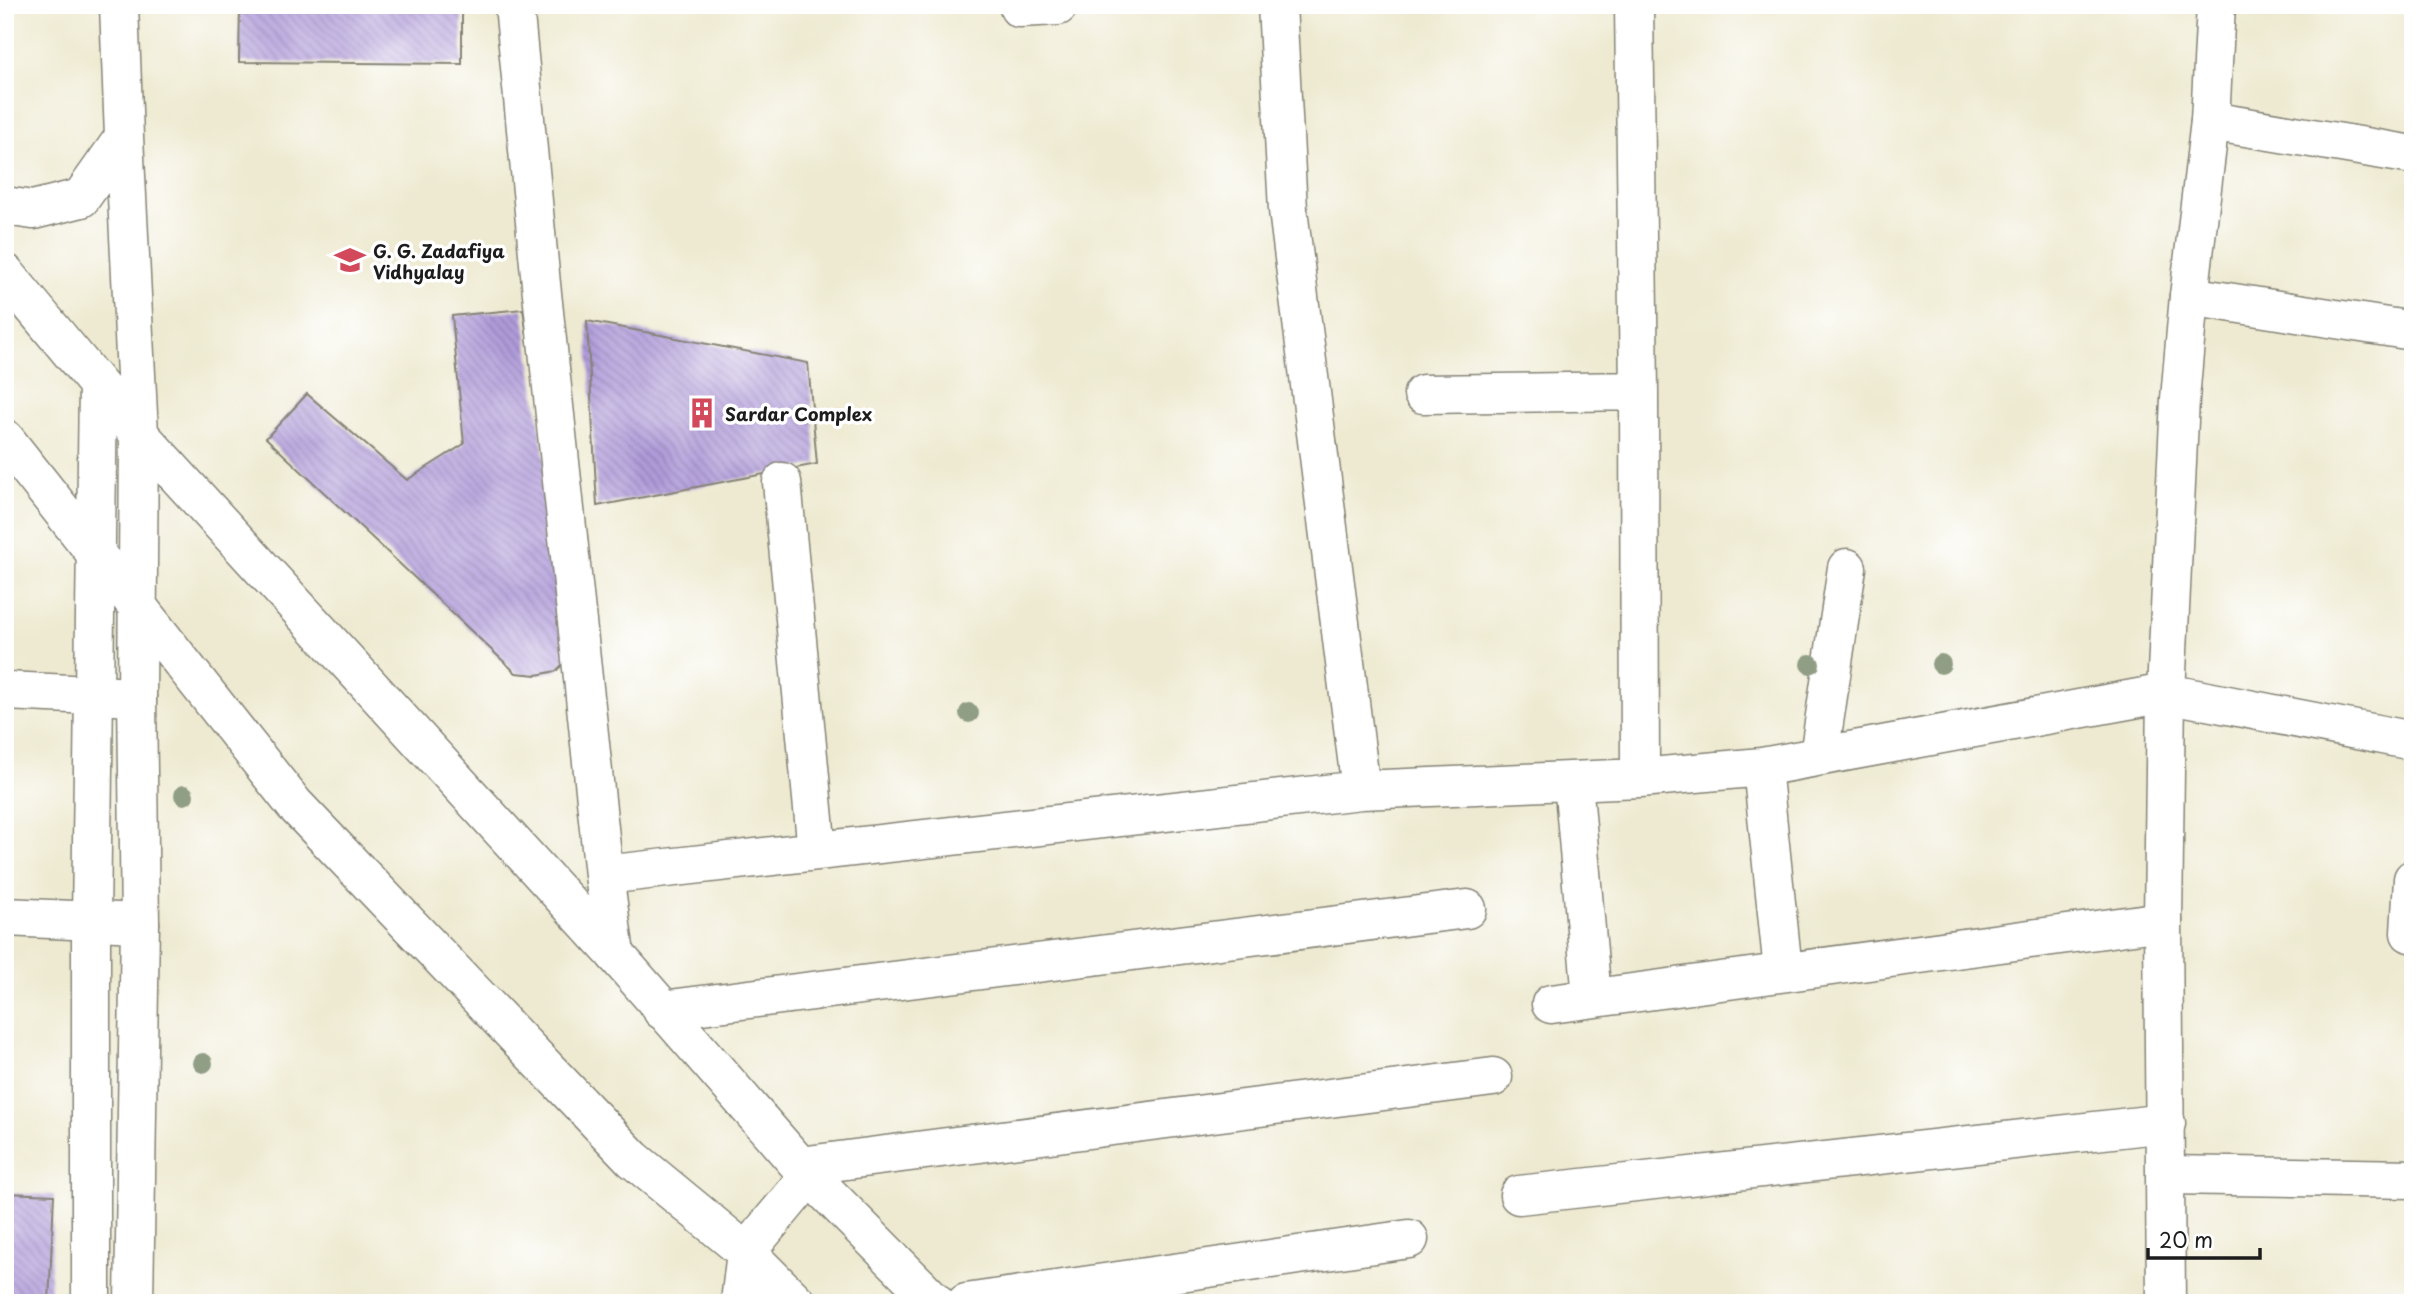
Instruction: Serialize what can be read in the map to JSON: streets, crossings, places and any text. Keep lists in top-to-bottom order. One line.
{"places":{"school or university":["G. G. Zadafiya Vidhyalay"],"building":["Sardar Complex"]},"scale_bar":"20 m"}
